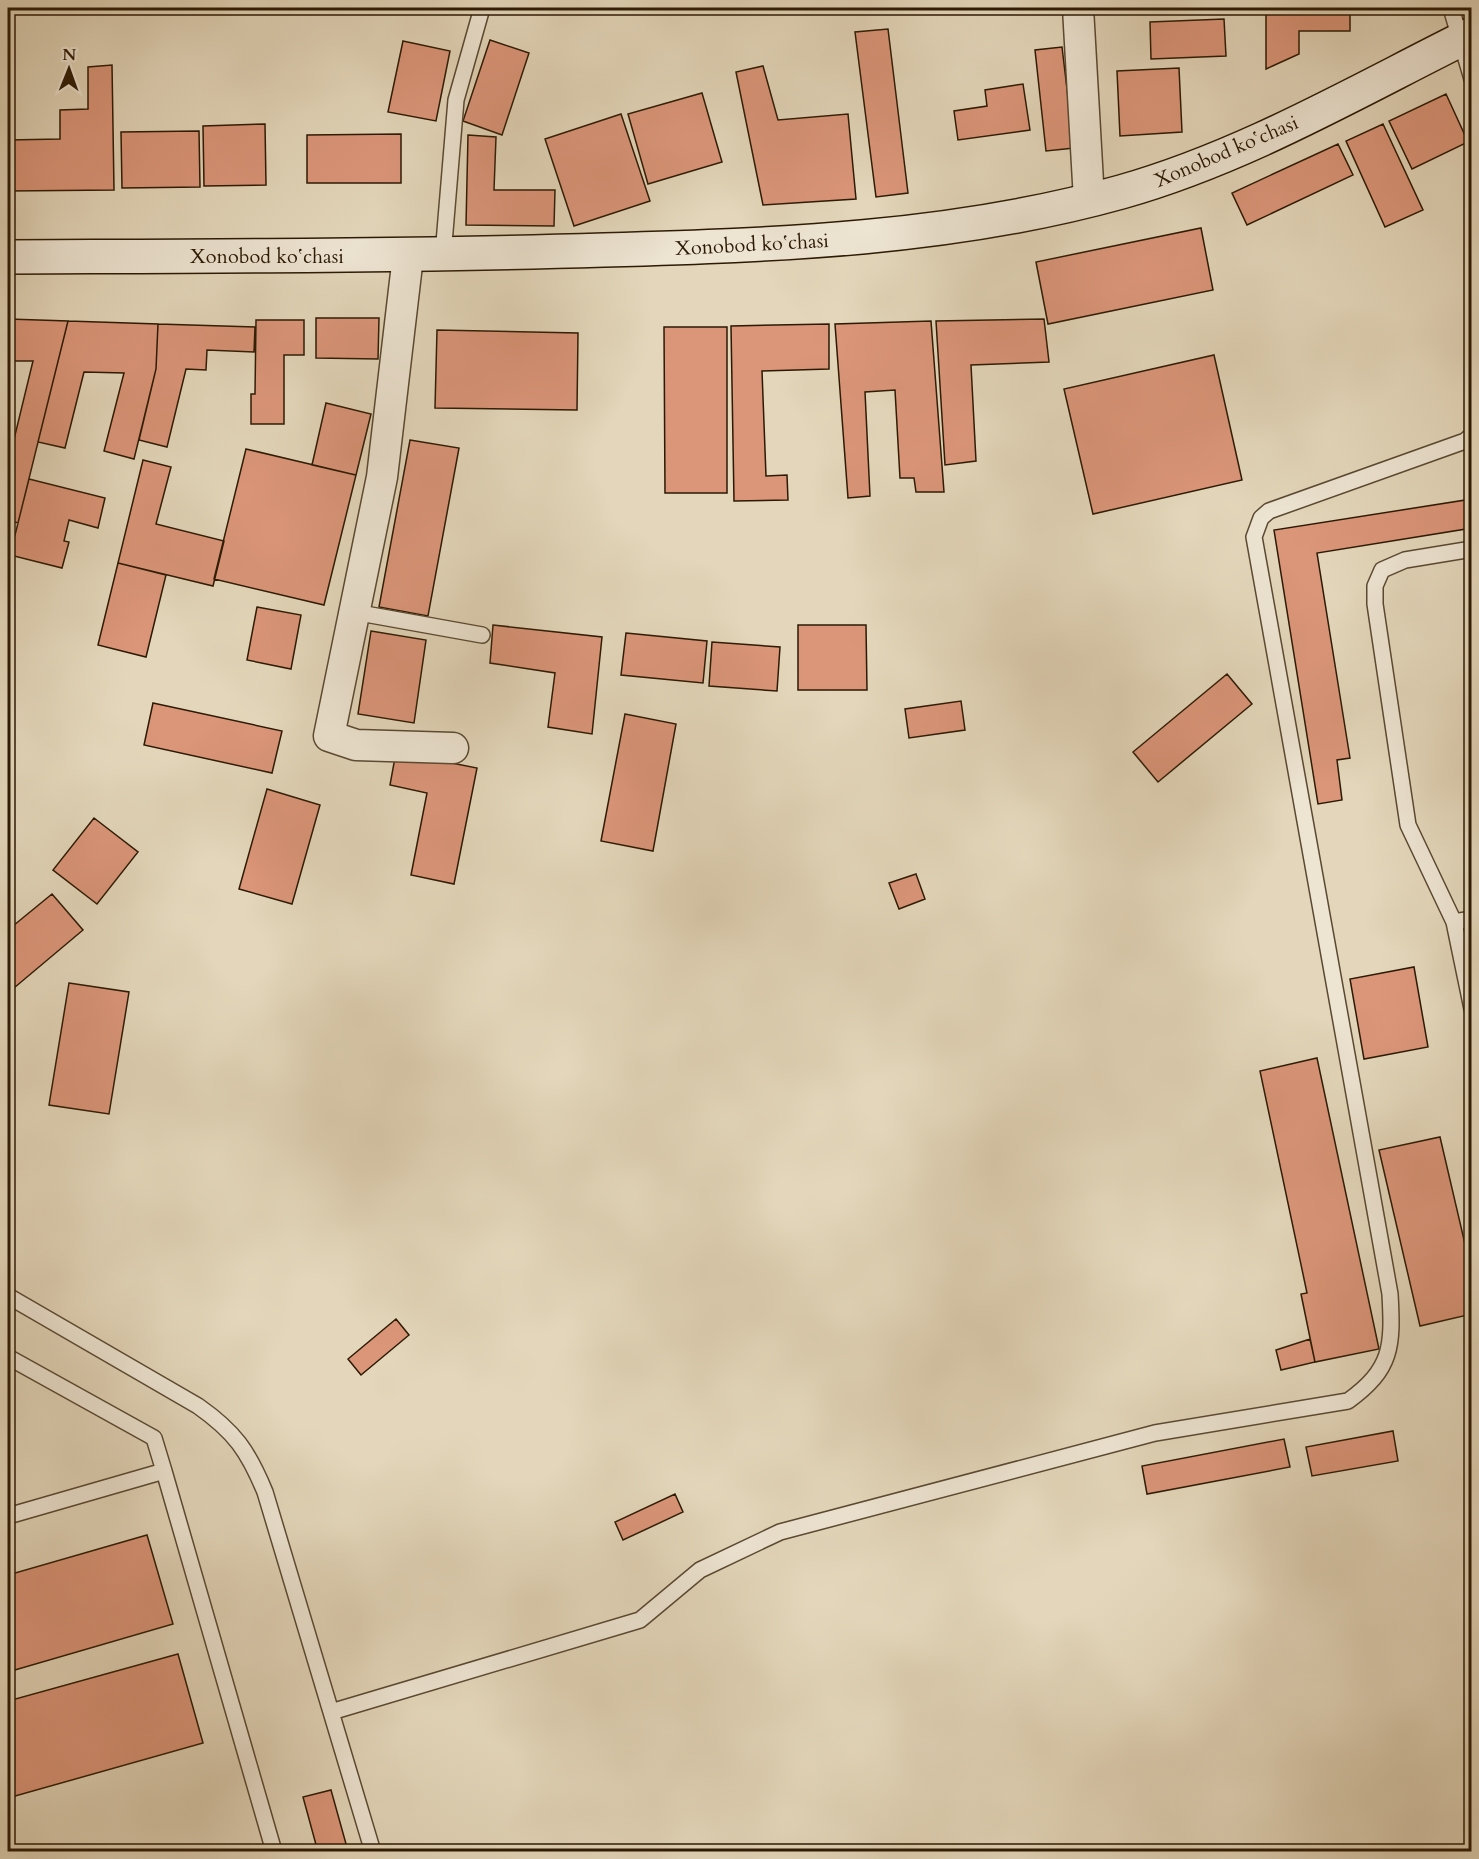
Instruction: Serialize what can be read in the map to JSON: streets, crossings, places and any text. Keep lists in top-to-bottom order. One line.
{"streets":{"main road":["Xonobod koʻchasi"]},"north":"top"}
